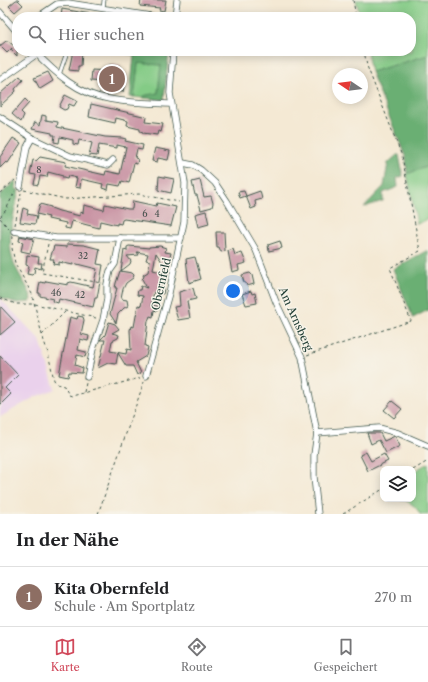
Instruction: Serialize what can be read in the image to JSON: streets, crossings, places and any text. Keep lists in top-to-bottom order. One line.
{"streets":{"street":["Obernfeld","Am Arnsberg"]},"crossings":[["Obernfeld","Am Arnsberg"]],"house_numbers":["8","6","4","32","46","42"],"north":"left","page":{"search":"Hier suchen","pins":"1","heading":"In der Nähe","list":[{"mark":"1","name":"Kita Obernfeld","note":"Schule · Am Sportplatz","value":"270 m"}],"nav":["Karte","Route","Gespeichert"]}}
